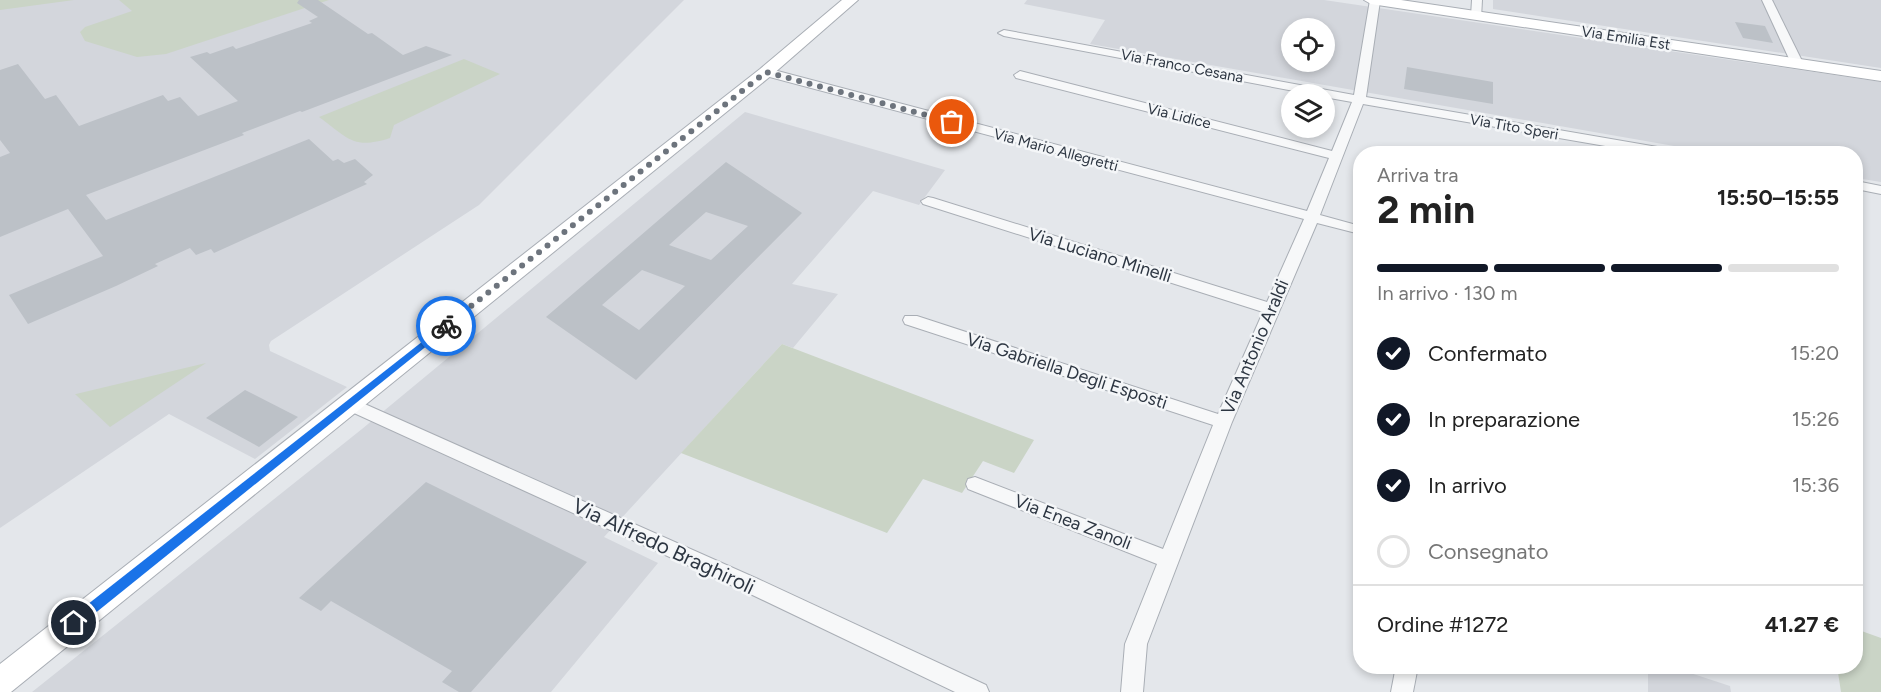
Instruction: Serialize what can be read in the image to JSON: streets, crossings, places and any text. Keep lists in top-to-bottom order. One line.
{"streets":{"street":["Via Emilia Est","Via Franco Cesana","Via Lidice","Via Tito Speri","Via Mario Allegretti","Via Luciano Minelli","Via Antonio Araldi","Via Gabriella Degli Esposti","Via Enea Zanoli","Via Alfredo Braghiroli"]},"crossings":[["Via Emilia Est","Via Antonio Araldi"],["Via Franco Cesana","Via Tito Speri"],["Via Franco Cesana","Via Antonio Araldi"],["Via Lidice","Via Antonio Araldi"],["Via Tito Speri","Via Antonio Araldi"],["Via Mario Allegretti","Via Antonio Araldi"],["Via Luciano Minelli","Via Antonio Araldi"],["Via Antonio Araldi","Via Gabriella Degli Esposti"],["Via Antonio Araldi","Via Enea Zanoli"]],"page":{"heading":["2 min","Arriva tra","15:50–15:55"],"panel":["Ordine #1272","41.27 €"],"bar":"In arrivo · 130 m","list":[["Confermato","15:20"],["In preparazione","15:26"],["In arrivo","15:36"],"Consegnato"]}}
